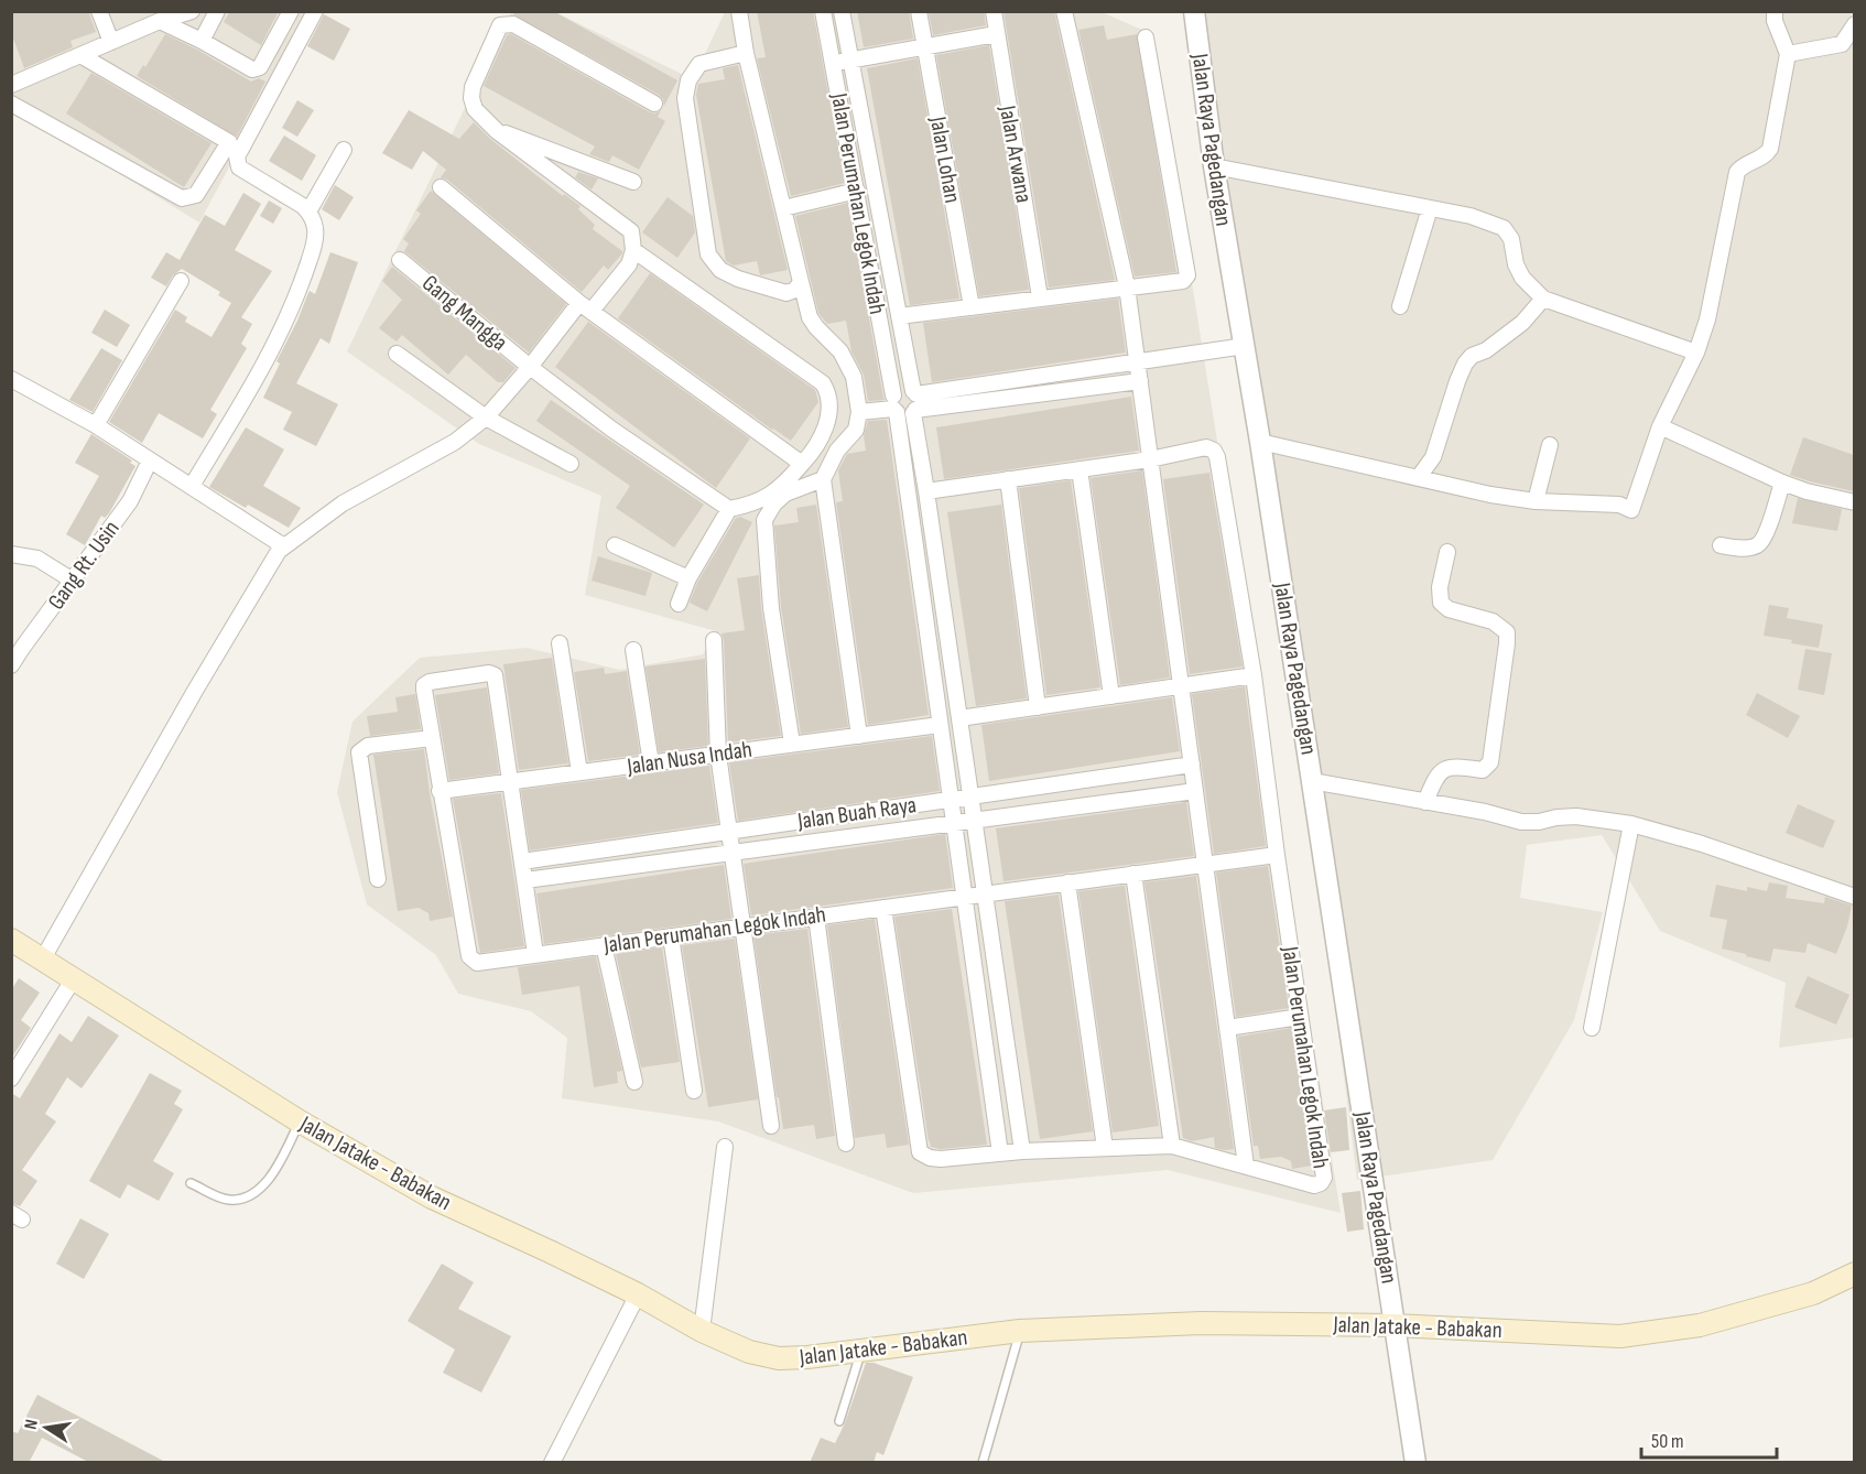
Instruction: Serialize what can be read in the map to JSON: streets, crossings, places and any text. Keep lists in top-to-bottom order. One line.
{"streets":{"main road":["Jalan Jatake - Babakan"],"street":["Jalan Raya Pagedangan","Jalan Arwana","Jalan Lohan","Jalan Perumahan Legok Indah","Gang Mangga","Gang Rt. Usin","Jalan Nusa Indah","Jalan Buah Raya"]},"crossings":[["Jalan Raya Pagedangan","Jalan Jatake - Babakan"],["Jalan Perumahan Legok Indah","Jalan Nusa Indah"],["Jalan Perumahan Legok Indah","Jalan Buah Raya"]],"scale_bar":"50 m","north":"left"}
